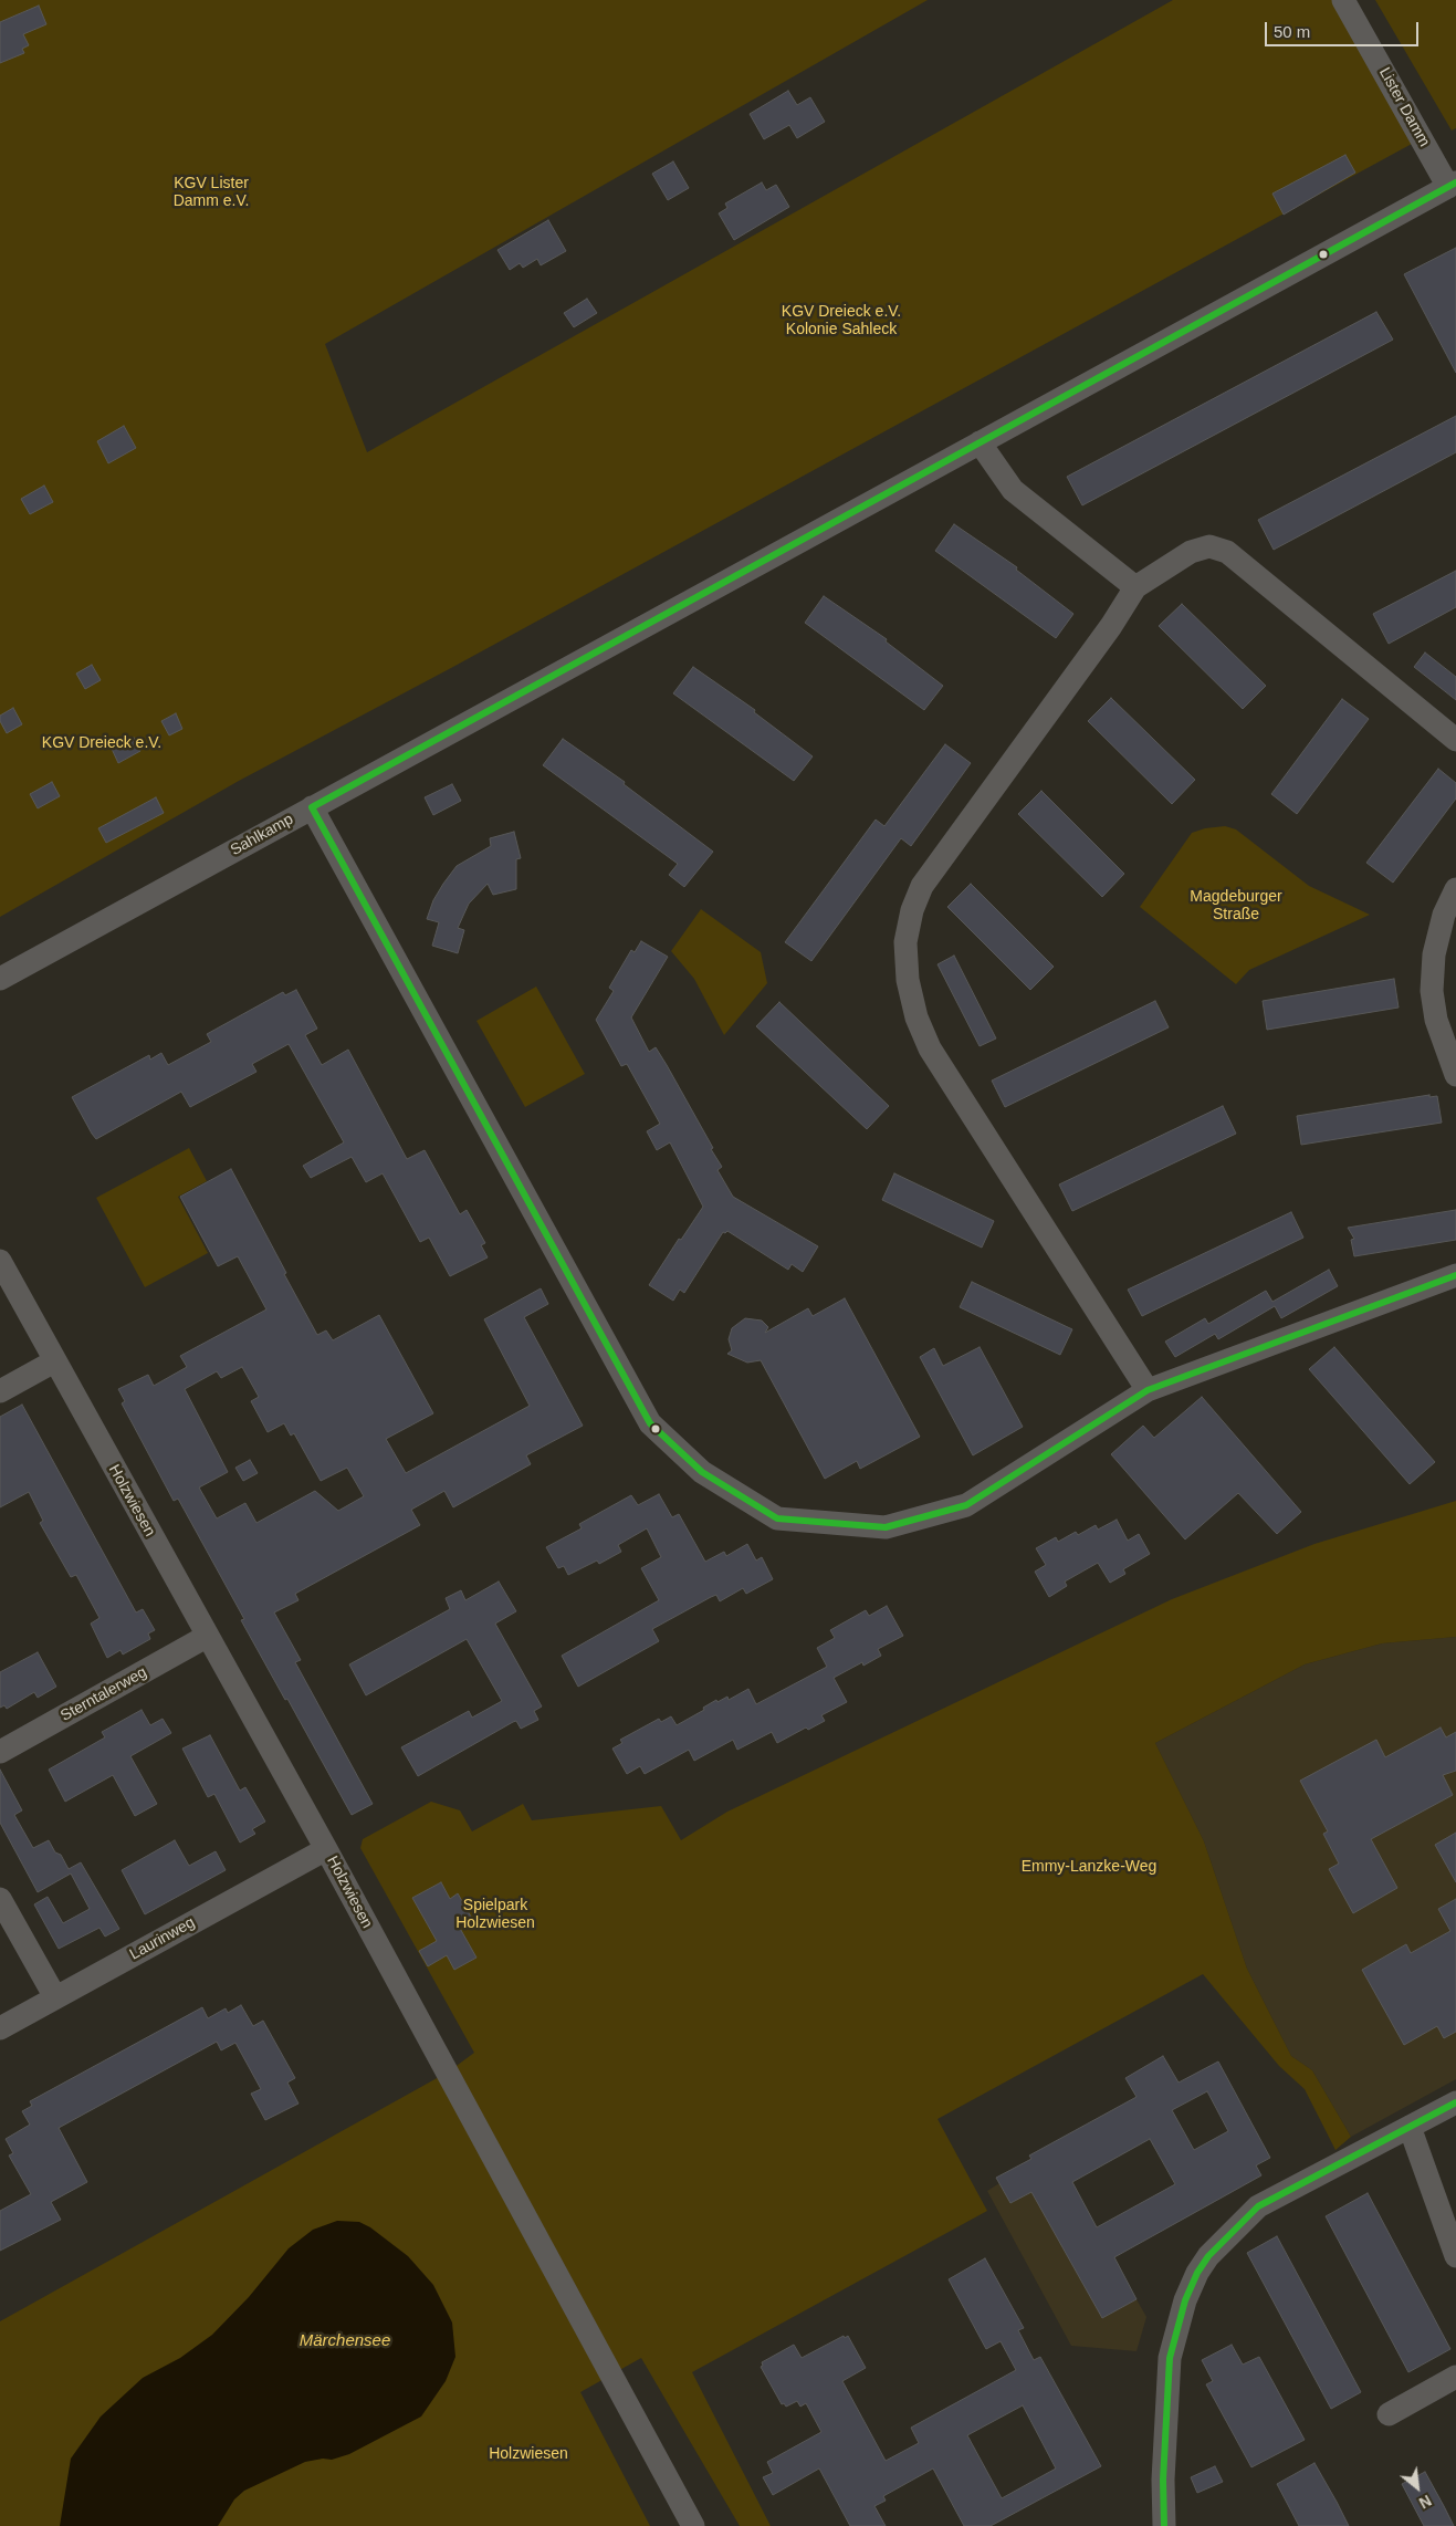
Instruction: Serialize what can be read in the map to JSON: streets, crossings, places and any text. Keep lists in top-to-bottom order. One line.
{"streets":{"street":["Lister Damm","Sahlkamp","Holzwiesen","Sterntalerweg","Laurinweg"]},"crossings":[["Lister Damm","Sahlkamp"],["Holzwiesen","Sterntalerweg"],["Holzwiesen","Laurinweg"]],"water":["Märchensee"],"parks":["KGV Lister Damm e.V.","KGV Dreieck e.V. Kolonie Sahleck","KGV Dreieck e.V.","Magdeburger Straße","Emmy-Lanzke-Weg","Spielpark Holzwiesen","Holzwiesen"],"scale_bar":"50 m","north":"bottom right"}
